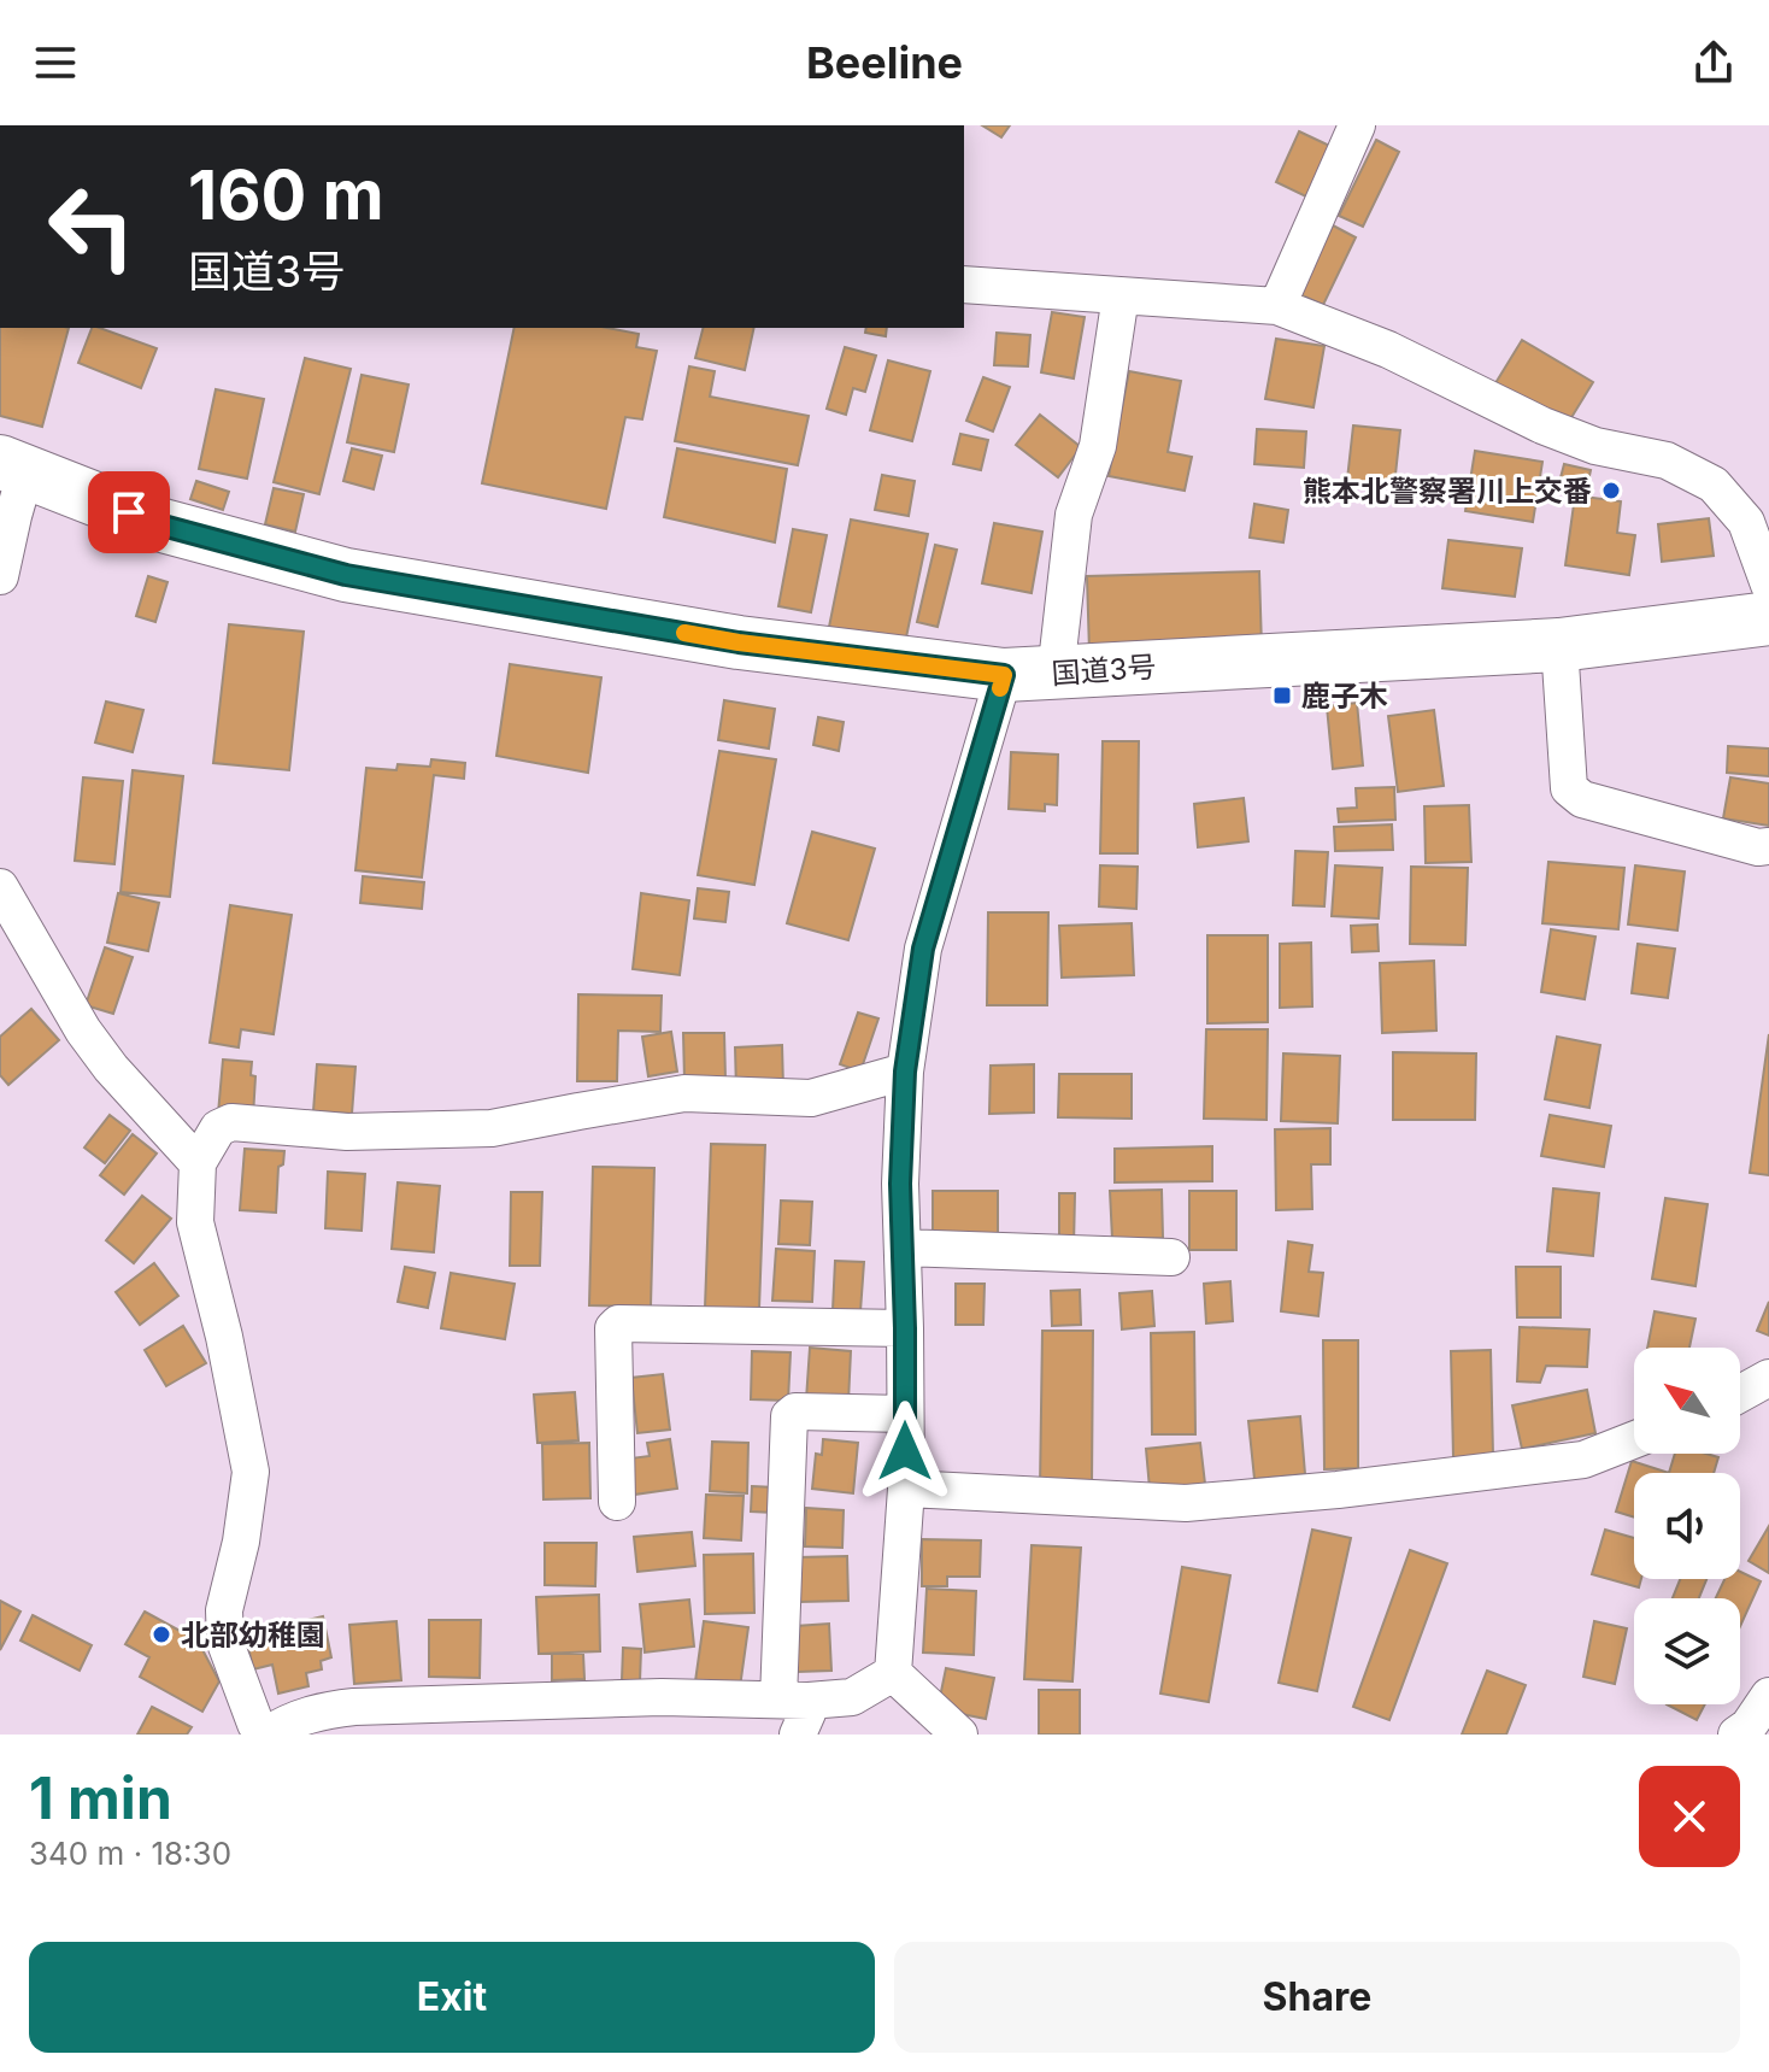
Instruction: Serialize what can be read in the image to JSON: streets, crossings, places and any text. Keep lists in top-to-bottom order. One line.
{"streets":{"highway":["国道3号"]},"places":{"other":["熊本北警察署川上交番","北部幼稚園"],"transit":["鹿子木"]},"north":"top left","page":{"header":"Beeline","turn":["160 m","国道3号"],"heading":["1 min","340 m · 18:30"],"buttons":["Exit","Share"]}}
